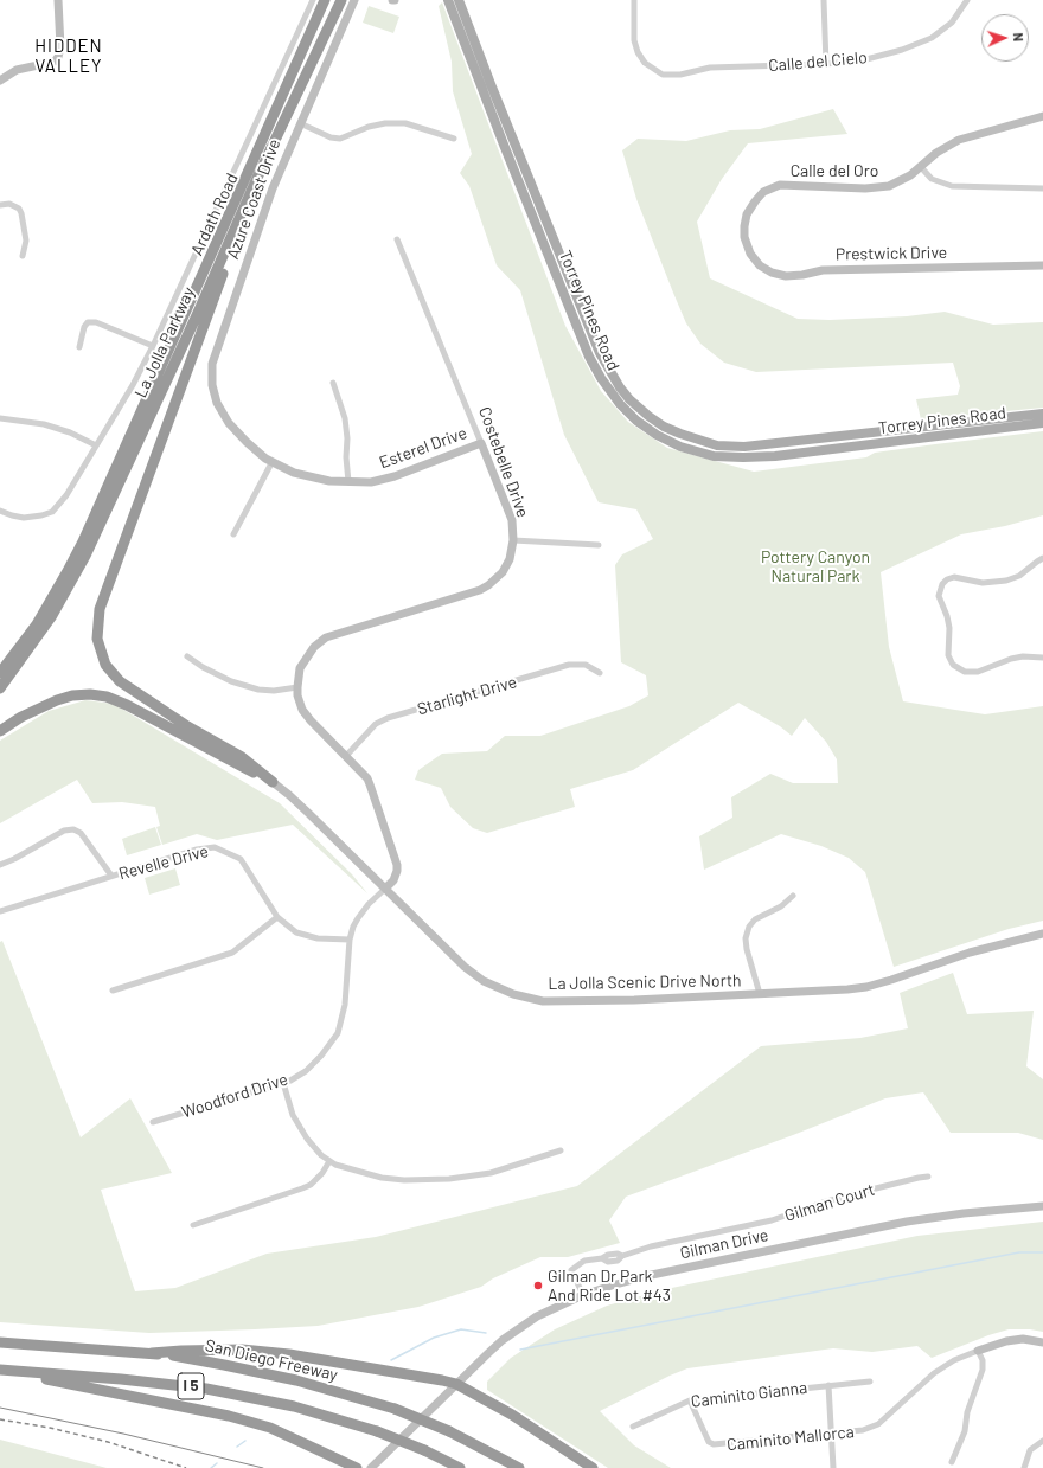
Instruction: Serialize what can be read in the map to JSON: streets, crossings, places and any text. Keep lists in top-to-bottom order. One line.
{"streets":{"highway":["La Jolla Parkway","San Diego Freeway","I 5"],"main road":["Torrey Pines Road"],"street":["Calle del Cielo","Calle del Oro","Azure Coast Drive","Ardath Road","Prestwick Drive","Esterel Drive","Costebelle Drive","Starlight Drive","Revelle Drive","La Jolla Scenic Drive North","Woodford Drive","Gilman Court","Gilman Drive","Caminito Gianna","Caminito Mallorca"]},"crossings":[["Calle del Oro","Prestwick Drive"],["Azure Coast Drive","Esterel Drive"],["Esterel Drive","Costebelle Drive"],["Revelle Drive","Woodford Drive"],["La Jolla Scenic Drive North","Woodford Drive"],["Gilman Court","Gilman Drive"],["Caminito Gianna","Caminito Mallorca"]],"districts":["HIDDEN VALLEY"],"parks":["Pottery Canyon Natural Park"],"places":["Gilman Dr Park And Ride Lot #43"],"north":"right"}
